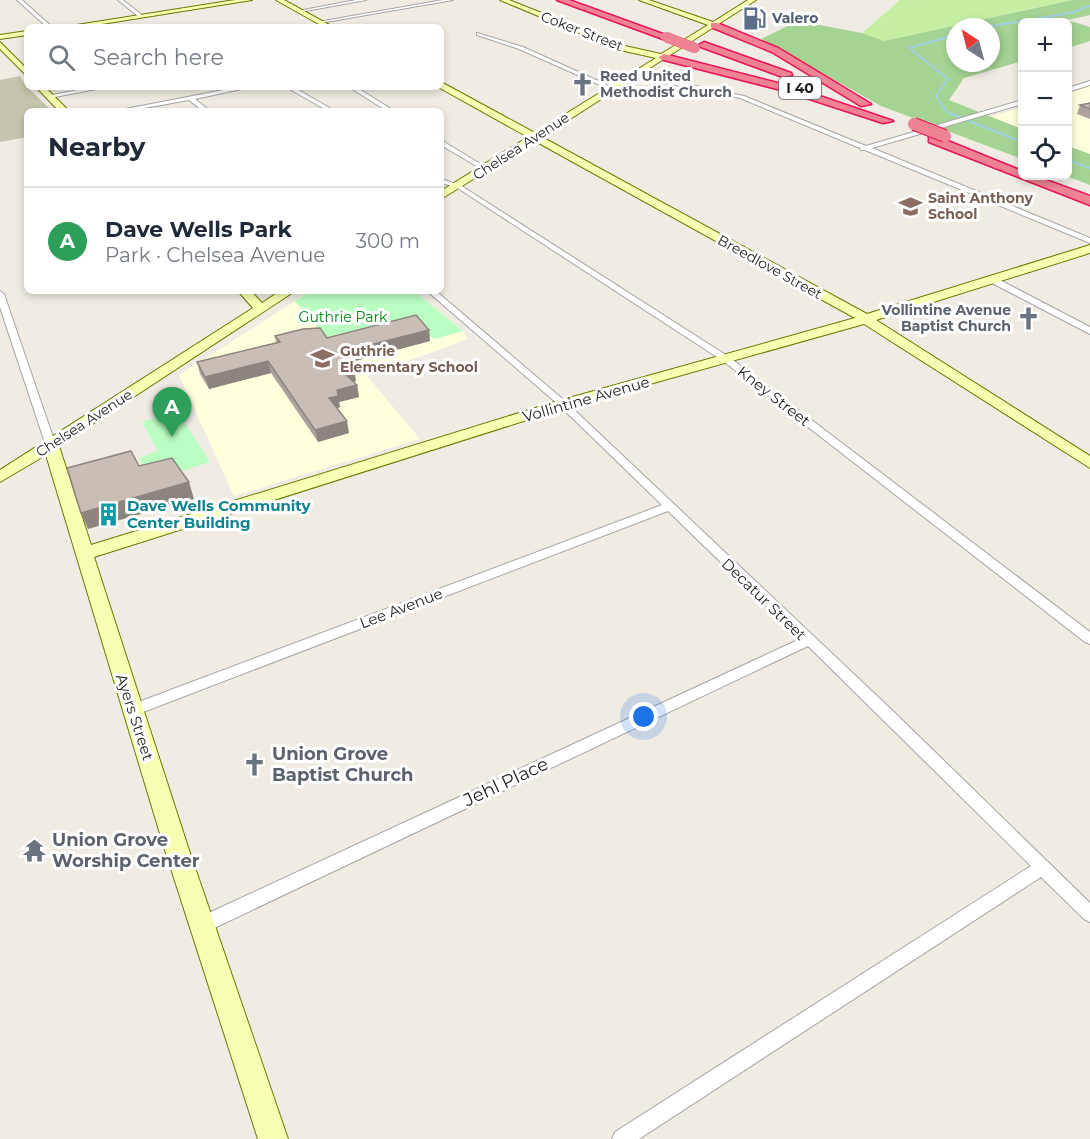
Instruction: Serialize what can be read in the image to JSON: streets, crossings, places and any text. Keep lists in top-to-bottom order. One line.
{"streets":{"highway":["I 40"],"street":["Coker Street","Chelsea Avenue","Breedlove Street","Kney Street","Vollintine Avenue","Decatur Street","Lee Avenue","Ayers Street","Jehl Place"]},"crossings":[["Coker Street","Chelsea Avenue"],["Chelsea Avenue","Breedlove Street"],["Chelsea Avenue","Kney Street"],["Chelsea Avenue","Ayers Street"],["Breedlove Street","Vollintine Avenue"],["Kney Street","Vollintine Avenue"],["Vollintine Avenue","Decatur Street"],["Vollintine Avenue","Ayers Street"],["Decatur Street","Lee Avenue"],["Decatur Street","Jehl Place"],["Lee Avenue","Ayers Street"],["Ayers Street","Jehl Place"]],"parks":["Guthrie Park"],"places":{"fuel station":["Valero"],"church":["Reed United Methodist Church","Vollintine Avenue Baptist Church","Union Grove Baptist Church"],"school or university":["Saint Anthony School","Guthrie Elementary School"],"building":["Dave Wells Community Center Building"],"temple":["Union Grove Worship Center"]},"north":"top left","page":{"map_buttons":["+","−"],"search":"Search here","heading":"Nearby","list":[{"mark":"A","name":"Dave Wells Park","note":"Park · Chelsea Avenue","value":"300 m"}],"pins":"A"}}
